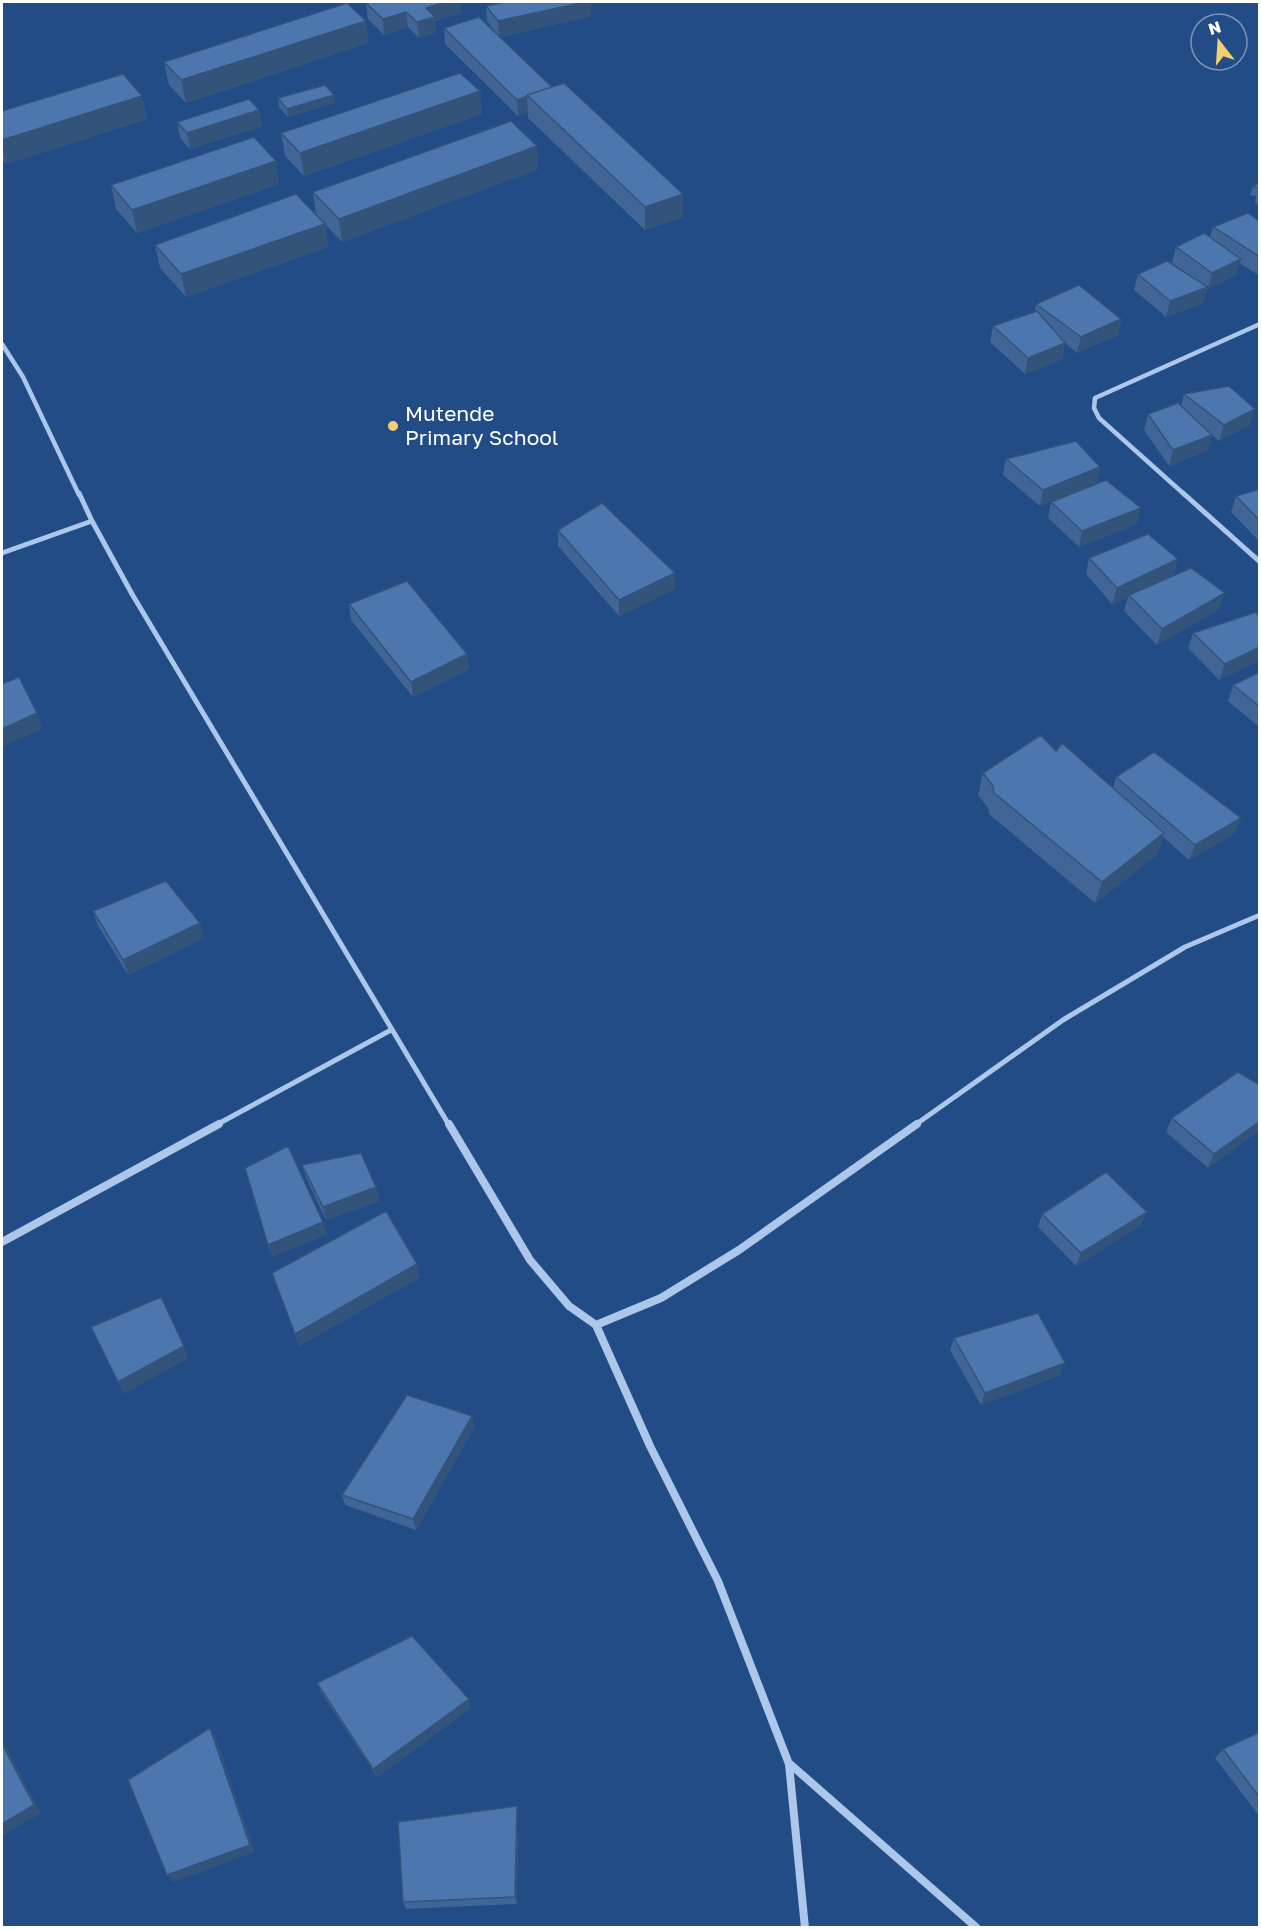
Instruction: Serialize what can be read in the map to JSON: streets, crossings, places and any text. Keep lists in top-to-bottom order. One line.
{"places":["Mutende Primary School"],"north":"top"}
